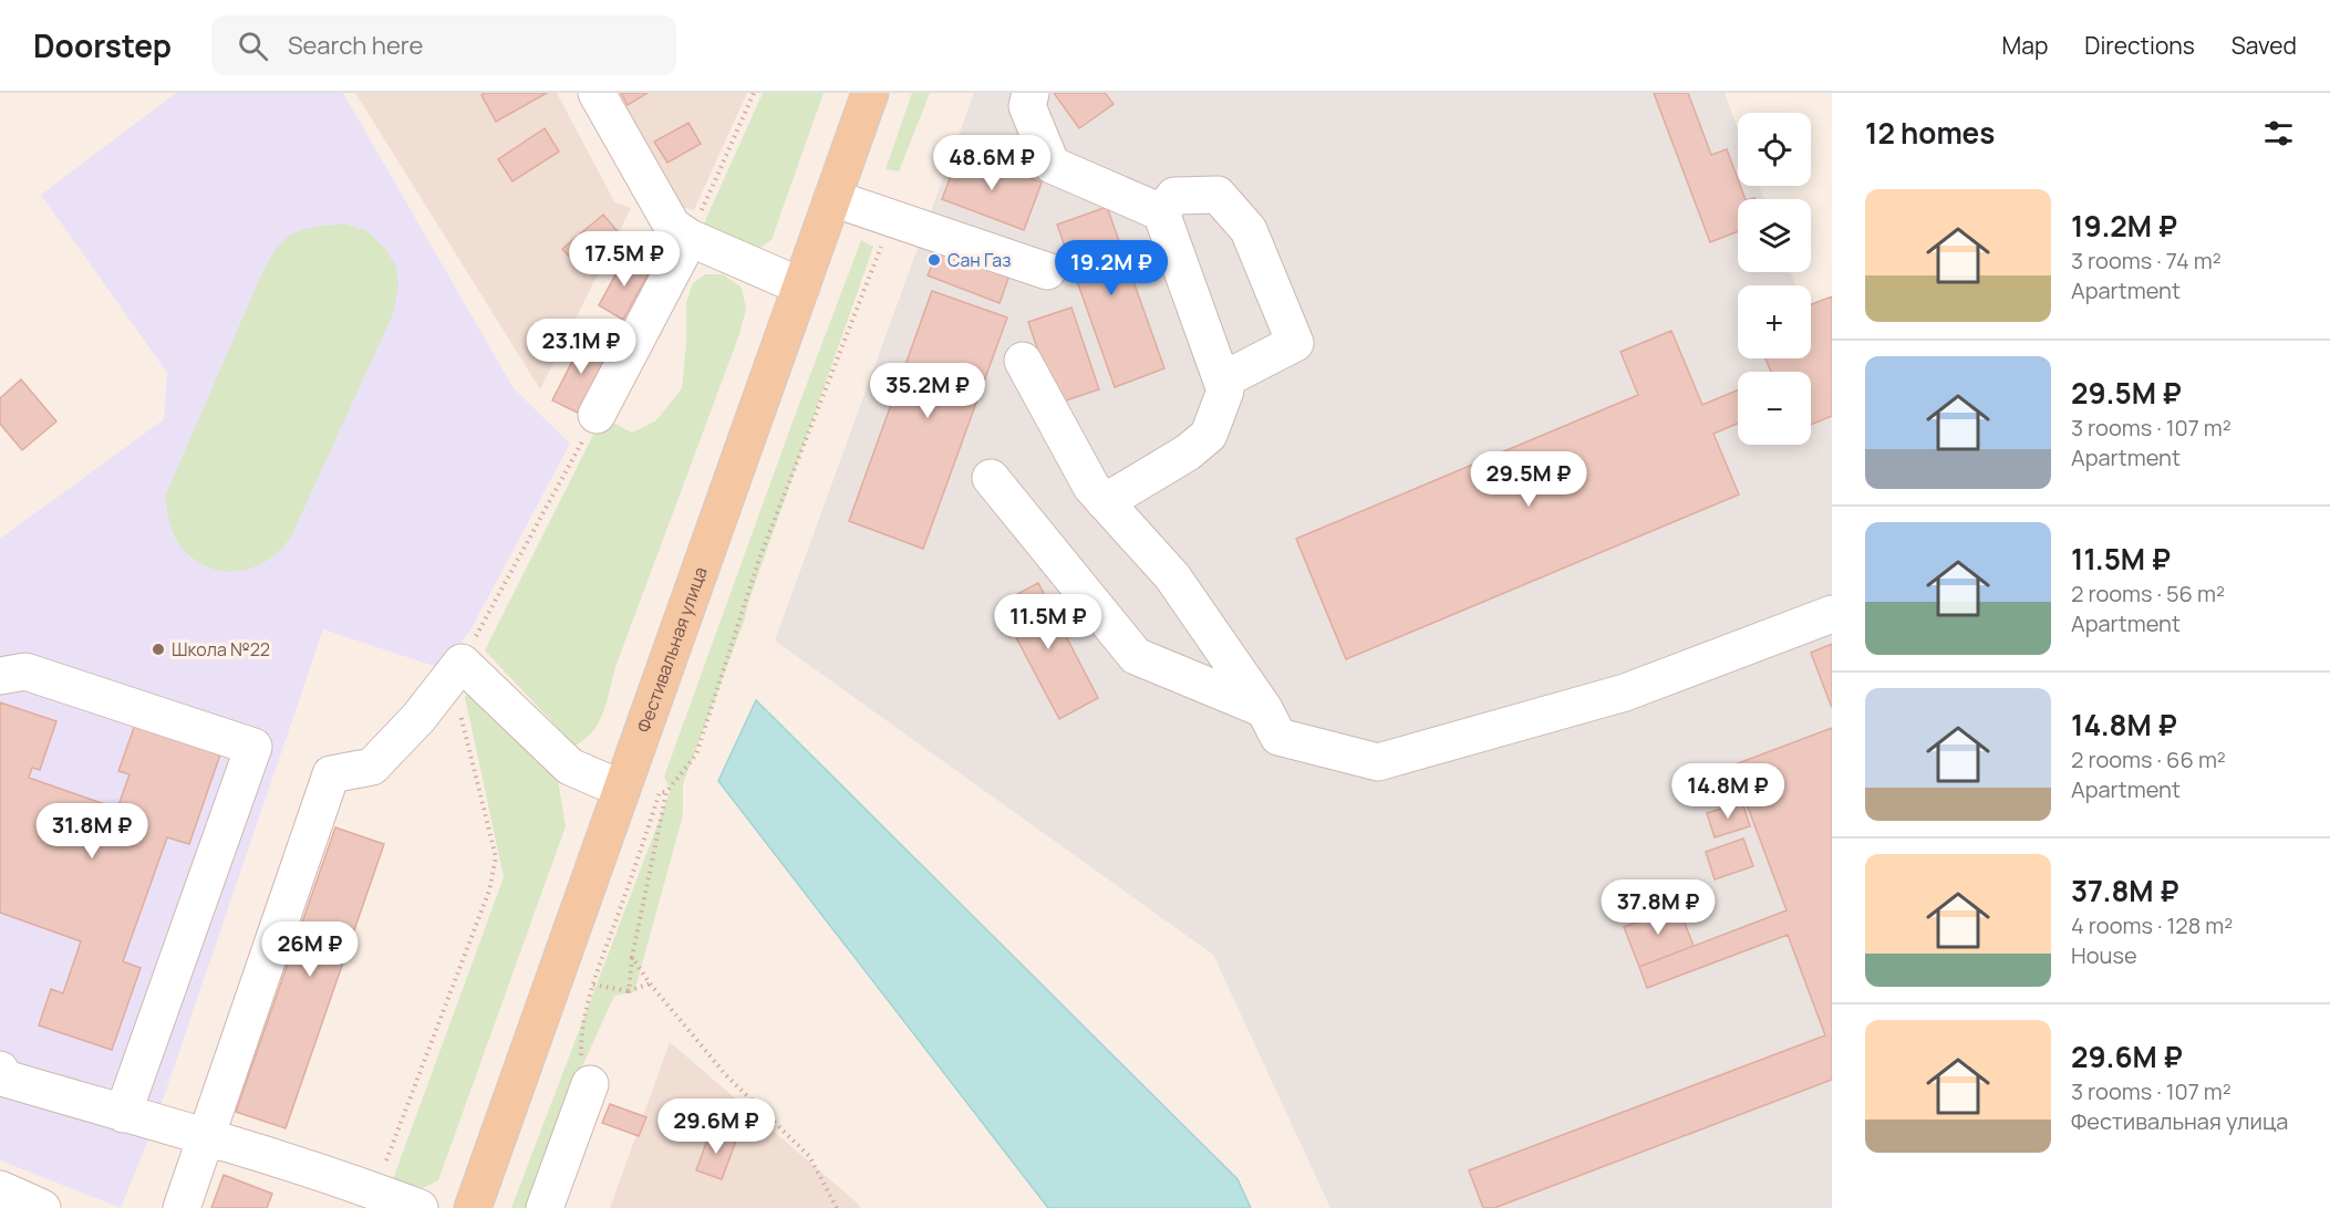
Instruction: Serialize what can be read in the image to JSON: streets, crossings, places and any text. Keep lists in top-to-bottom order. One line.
{"streets":{"main road":["Фестивальная улица"]},"places":["Сан Газ","Школа №22"],"page":{"header":"Doorstep","search":"Search here","nav":["Map","Directions","Saved"],"heading":"12 homes","map_buttons":["+","−"],"price":["48.6M ₽","17.5M ₽","19.2M ₽","23.1M ₽","35.2M ₽","29.5M ₽","11.5M ₽","14.8M ₽","31.8M ₽","37.8M ₽","26M ₽","29.6M ₽"],"list":[{"name":"19.2M ₽","note":"3 rooms · 74 m² · Apartment"},{"name":"29.5M ₽","note":"3 rooms · 107 m² · Apartment"},{"name":"11.5M ₽","note":"2 rooms · 56 m² · Apartment"},{"name":"14.8M ₽","note":"2 rooms · 66 m² · Apartment"},{"name":"37.8M ₽","note":"4 rooms · 128 m² · House"},{"name":"29.6M ₽","note":"3 rooms · 107 m² · Фестивальная улица"}]}}
